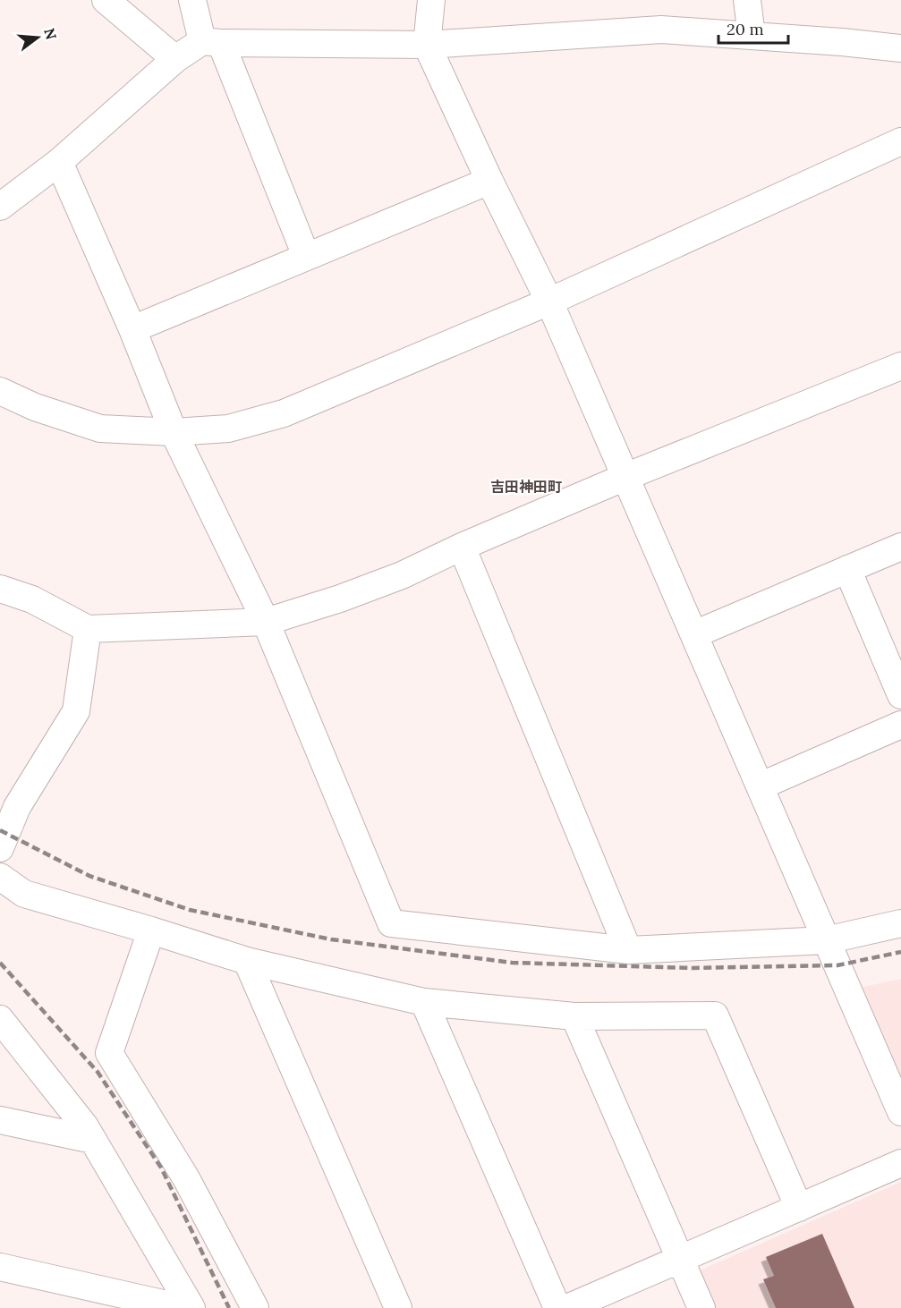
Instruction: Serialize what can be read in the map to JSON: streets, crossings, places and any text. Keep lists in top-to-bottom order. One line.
{"districts":["吉田神田町"],"scale_bar":"20 m","north":"right"}
